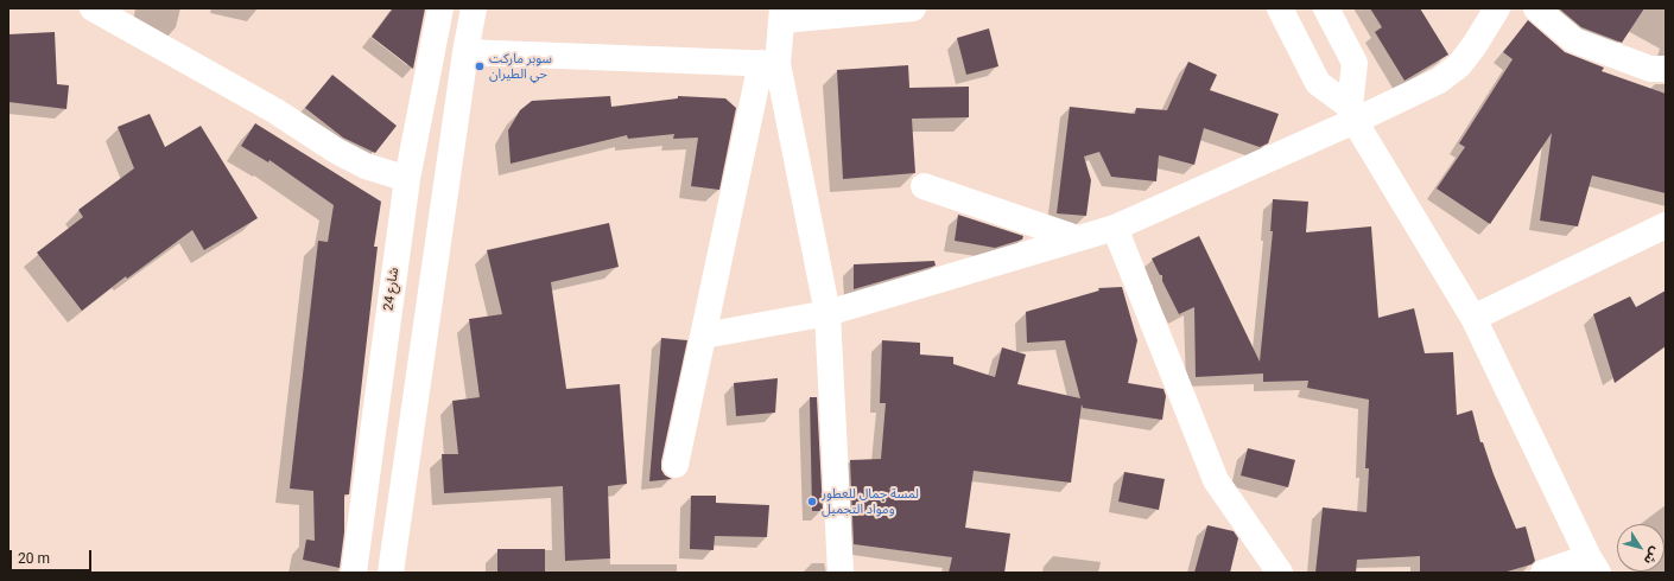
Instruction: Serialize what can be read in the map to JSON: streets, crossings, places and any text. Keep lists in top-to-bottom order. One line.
{"streets":{"street":["شارع 24"]},"places":["سوبر ماركت حي الطيران","لمسة جمال للعطور ومواد التجميل"],"scale_bar":"20 m","north":"bottom right"}
